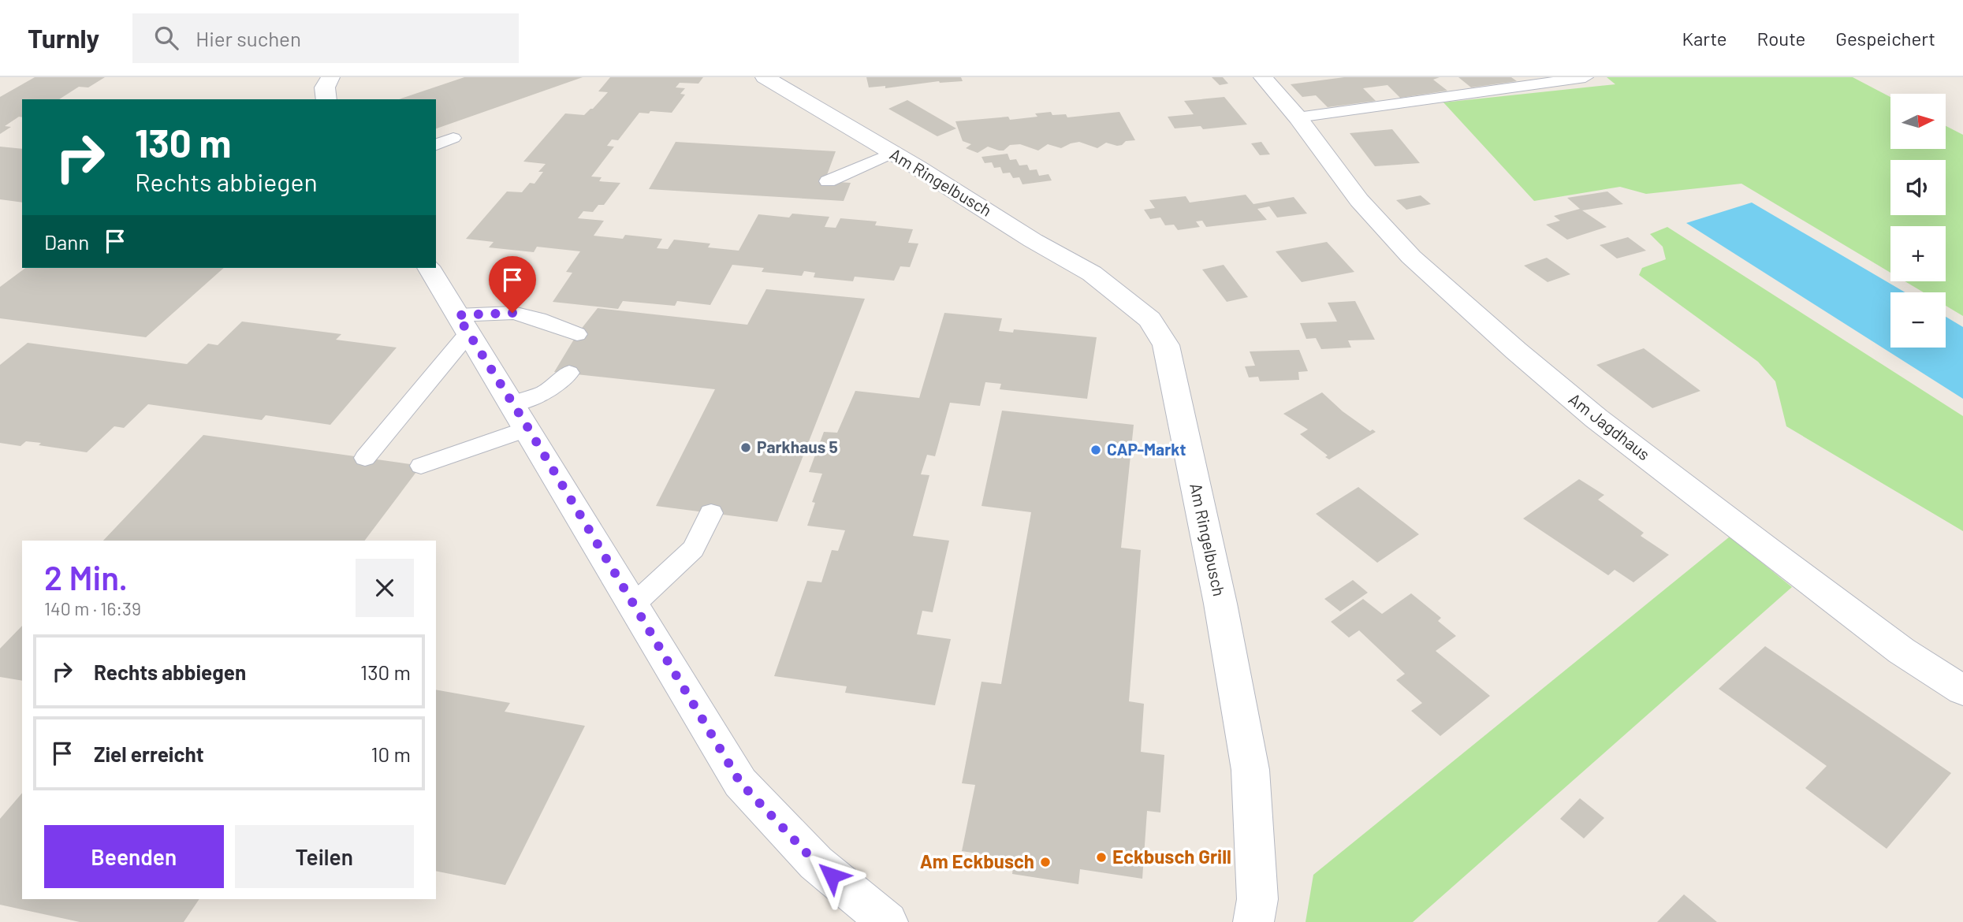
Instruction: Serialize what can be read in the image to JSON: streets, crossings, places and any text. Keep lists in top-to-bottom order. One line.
{"streets":{"street":["Am Ringelbusch","Am Jagdhaus"]},"places":["Parkhaus 5","CAP-Markt","Eckbusch Grill","Am Eckbusch"],"north":"right","page":{"header":"Turnly","search":"Hier suchen","nav":["Karte","Route","Gespeichert"],"map_buttons":["+","−"],"turn":["130 m","Rechts abbiegen"],"then":"Dann","heading":["2 Min.","140 m · 16:39"],"list":[{"name":"Rechts abbiegen","value":"130 m"},{"name":"Ziel erreicht","value":"10 m"}],"buttons":["Beenden","Teilen"]}}
